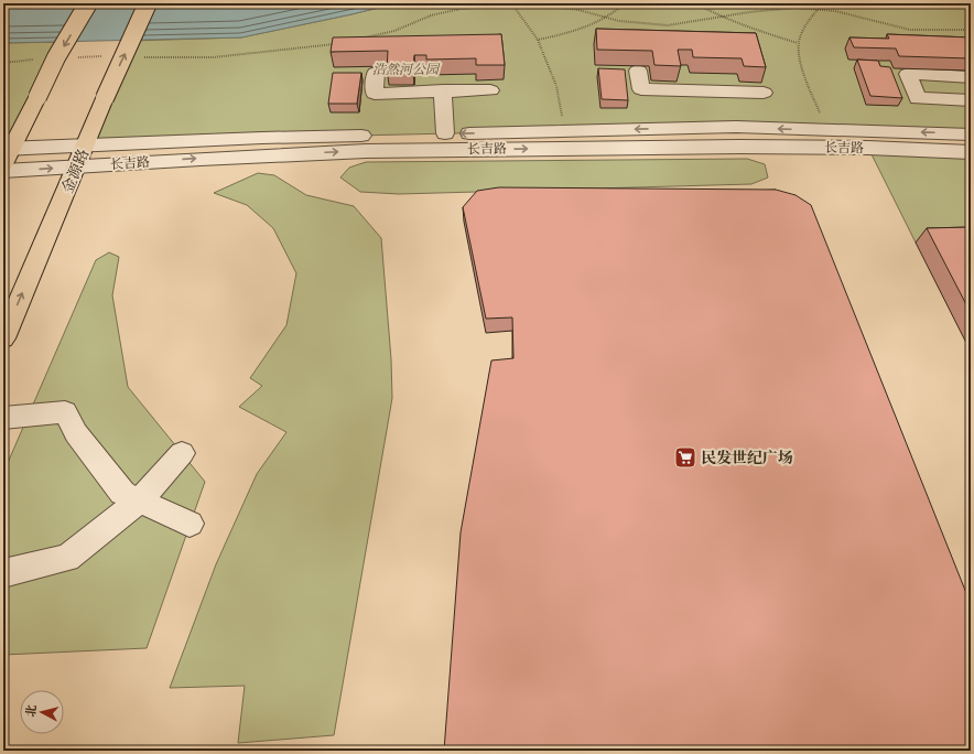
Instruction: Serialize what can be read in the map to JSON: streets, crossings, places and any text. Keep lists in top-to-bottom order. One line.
{"streets":{"main road":["金源路"],"street":["长吉路"]},"crossings":[["长吉路","金源路"]],"parks":["浩然河公园"],"places":{"supermarket":["民发世纪广场"]},"north":"left"}
